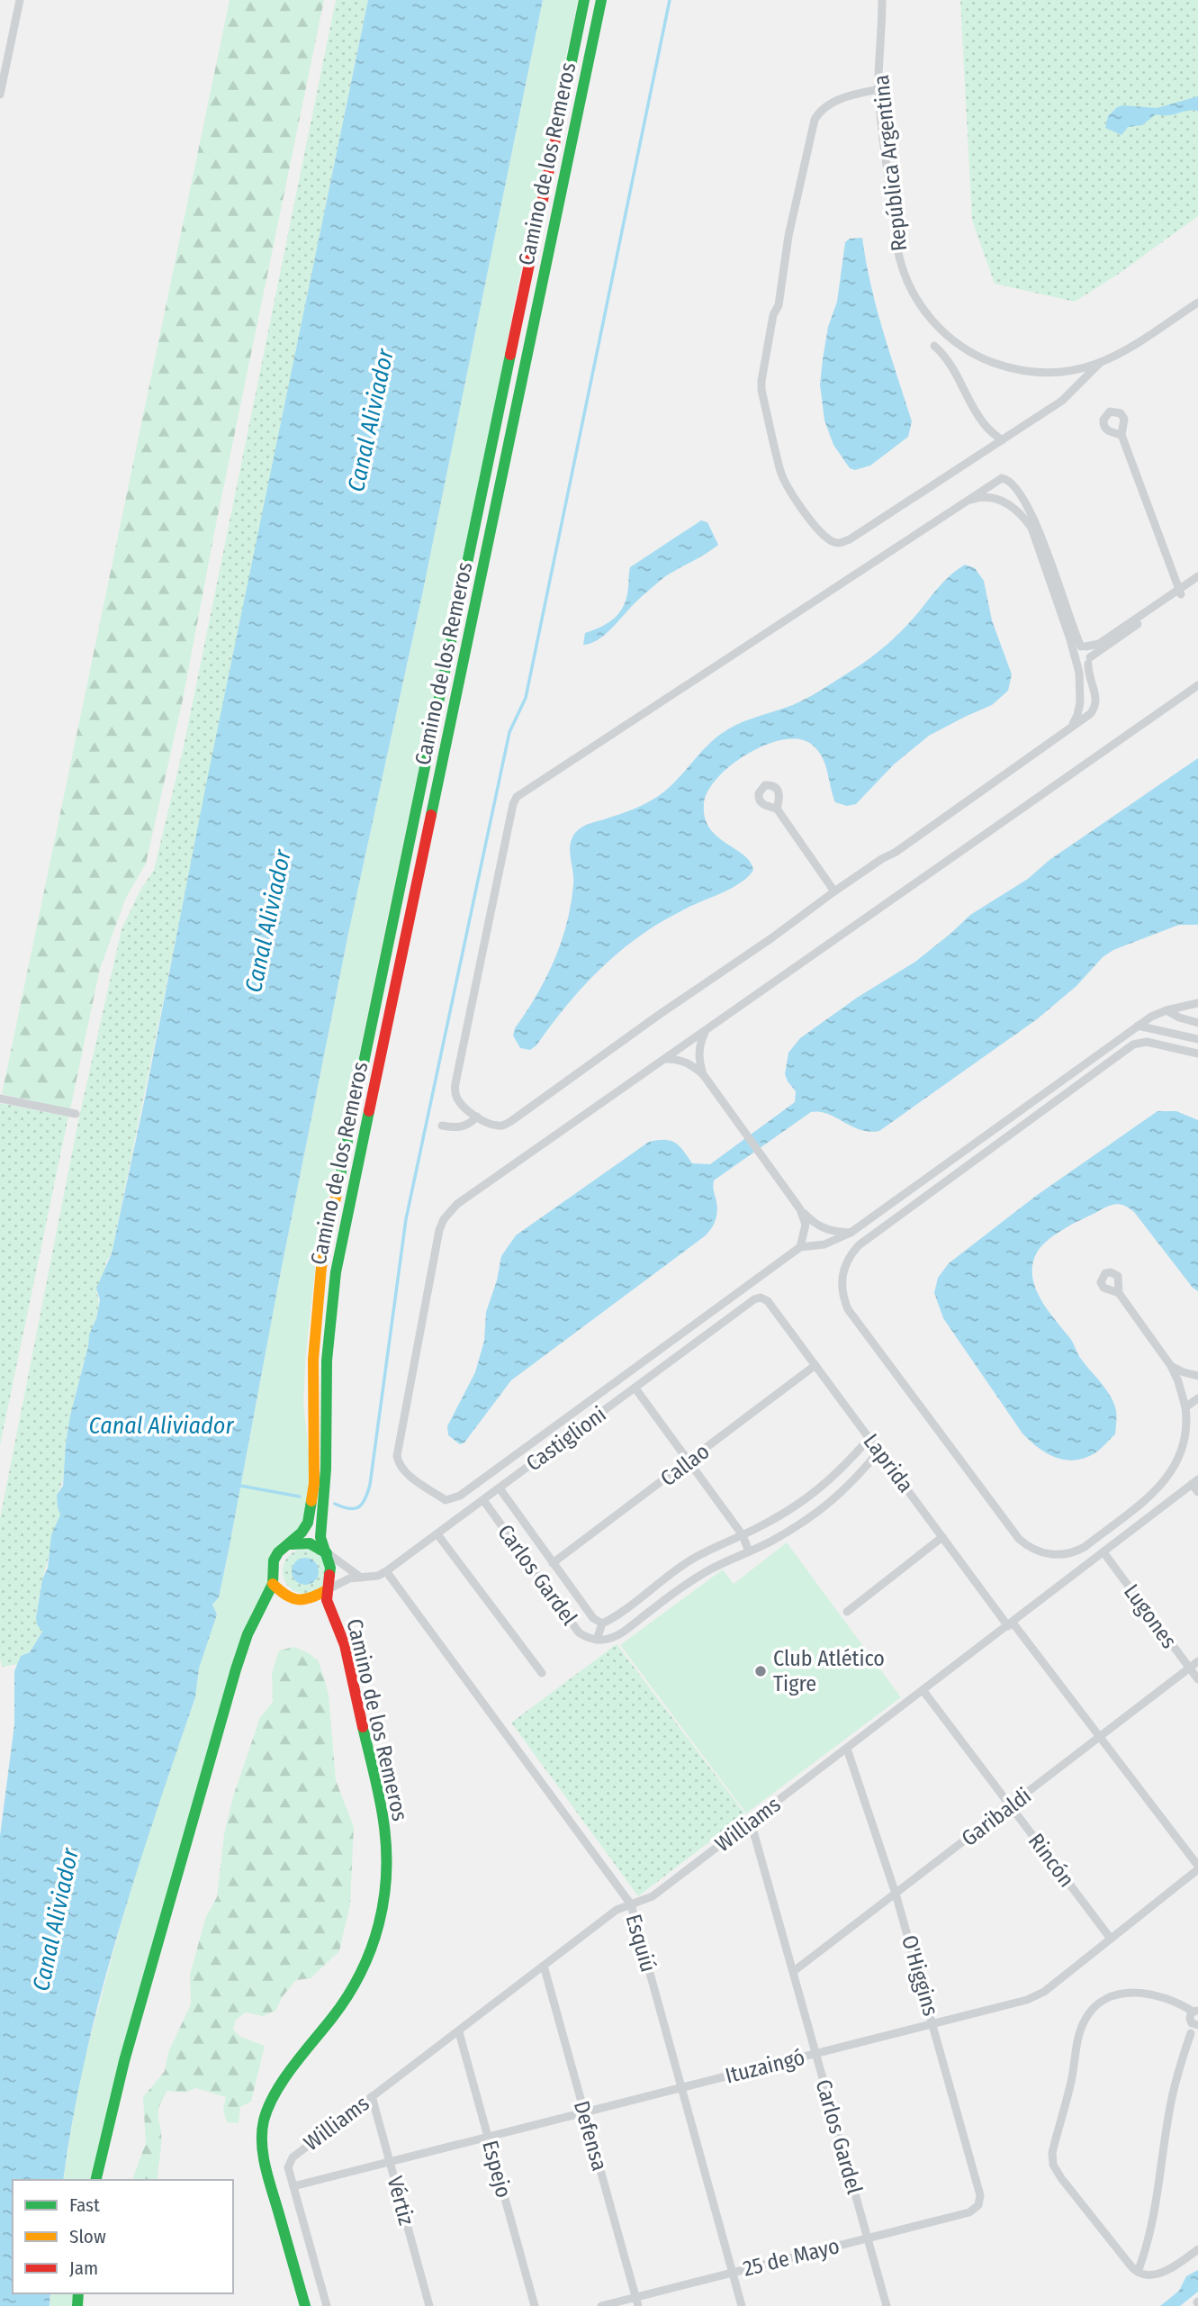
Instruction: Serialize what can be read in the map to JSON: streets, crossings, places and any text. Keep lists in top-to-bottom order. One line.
{"streets":{"main road":["Camino de los Remeros"],"street":["República Argentina","Castiglioni","Laprida","Callao","Carlos Gardel","Lugones","Garibaldi","Williams","Rincón","Esquiú","O'Higgins","Ituzaingó","Defensa","Espejo","Vértiz","25 de Mayo"]},"crossings":[["Camino de los Remeros","Castiglioni"],["Castiglioni","Laprida"],["Castiglioni","Carlos Gardel"],["Castiglioni","Esquiú"],["Laprida","Callao"],["Laprida","Garibaldi"],["Laprida","Williams"],["Laprida","Ituzaingó"],["Callao","Carlos Gardel"],["Carlos Gardel","Garibaldi"],["Carlos Gardel","Williams"],["Carlos Gardel","Ituzaingó"],["Carlos Gardel","25 de Mayo"],["Lugones","Garibaldi"],["Lugones","Williams"],["Garibaldi","Rincón"],["Garibaldi","O'Higgins"],["Williams","Rincón"],["Williams","Esquiú"],["Williams","O'Higgins"],["Williams","Ituzaingó"],["Williams","Defensa"],["Williams","Espejo"],["Williams","Vértiz"],["Rincón","Ituzaingó"],["Esquiú","Ituzaingó"],["Esquiú","25 de Mayo"],["O'Higgins","Ituzaingó"],["O'Higgins","25 de Mayo"],["Ituzaingó","Defensa"],["Ituzaingó","Espejo"],["Ituzaingó","Vértiz"],["Defensa","25 de Mayo"]],"water":["Canal Aliviador"],"places":["Club Atlético Tigre"],"legend":["Fast","Slow","Jam"]}
